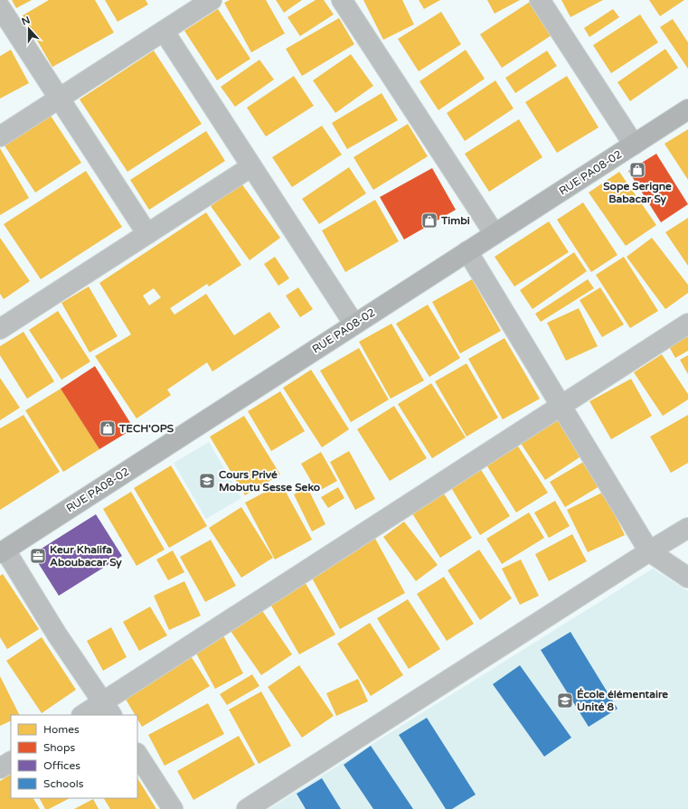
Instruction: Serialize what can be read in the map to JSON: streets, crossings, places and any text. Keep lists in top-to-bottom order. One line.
{"streets":{"street":["RUE PA08-02"]},"places":{"shop":["Sope Serigne Babacar Sy","Timbi","TECH'OPS"],"school or university":["Cours Privé Mobutu Sesse Seko","École élémentaire Unité 8"],"office":["Keur Khalifa Aboubacar Sy"]},"legend":["Homes","Shops","Offices","Schools"],"north":"top"}
